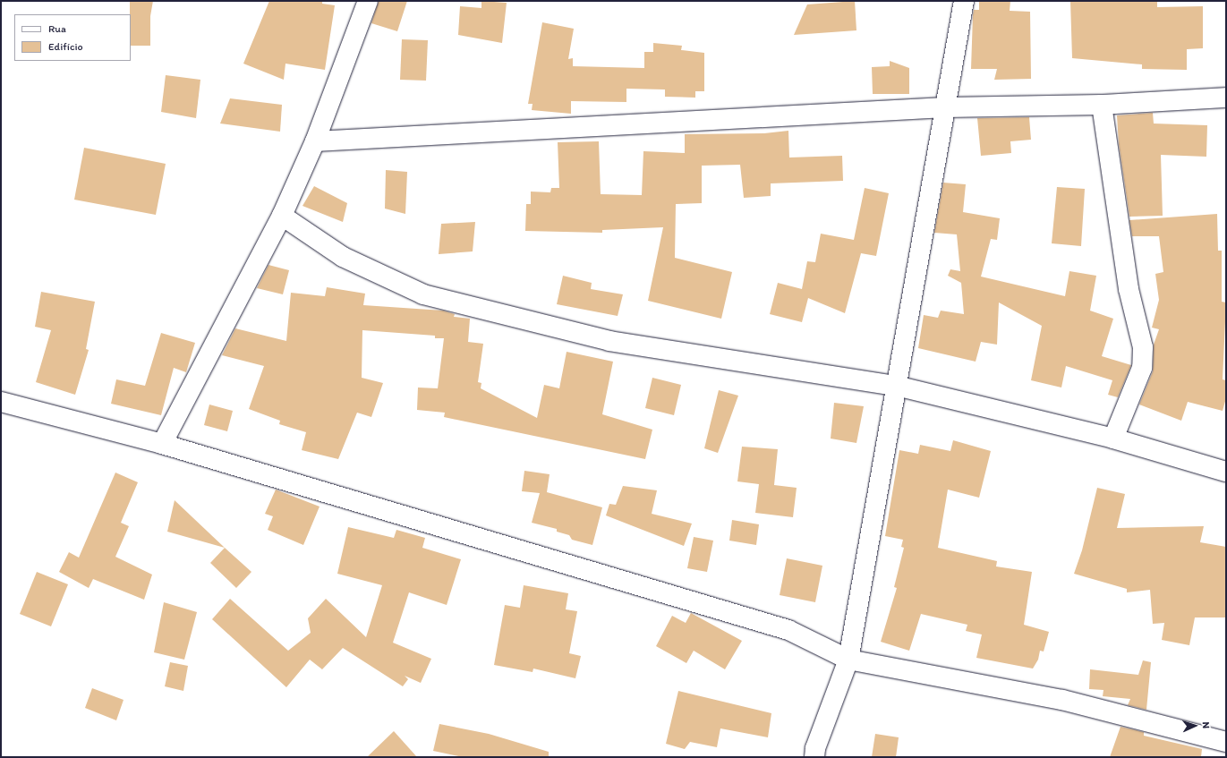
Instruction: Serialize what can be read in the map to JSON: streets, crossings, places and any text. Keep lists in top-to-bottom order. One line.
{"legend":["Rua","Edifício"],"north":"right"}
